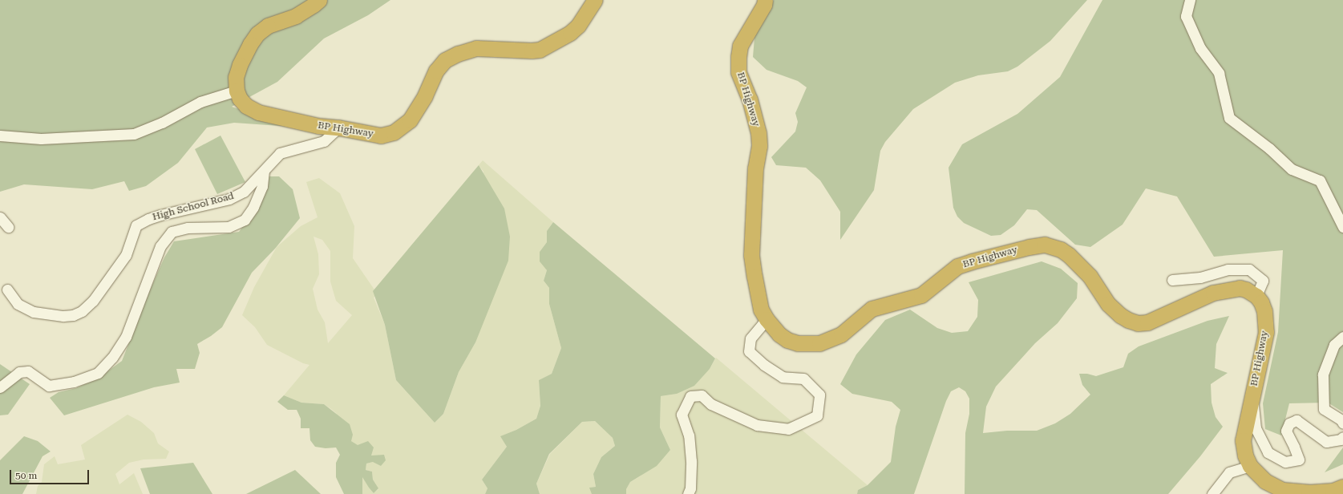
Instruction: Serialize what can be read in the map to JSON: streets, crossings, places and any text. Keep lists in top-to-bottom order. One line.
{"streets":{"highway":["BP Highway"],"street":["High School Road"]},"crossings":[["BP Highway","High School Road"]],"scale_bar":"50 m"}
